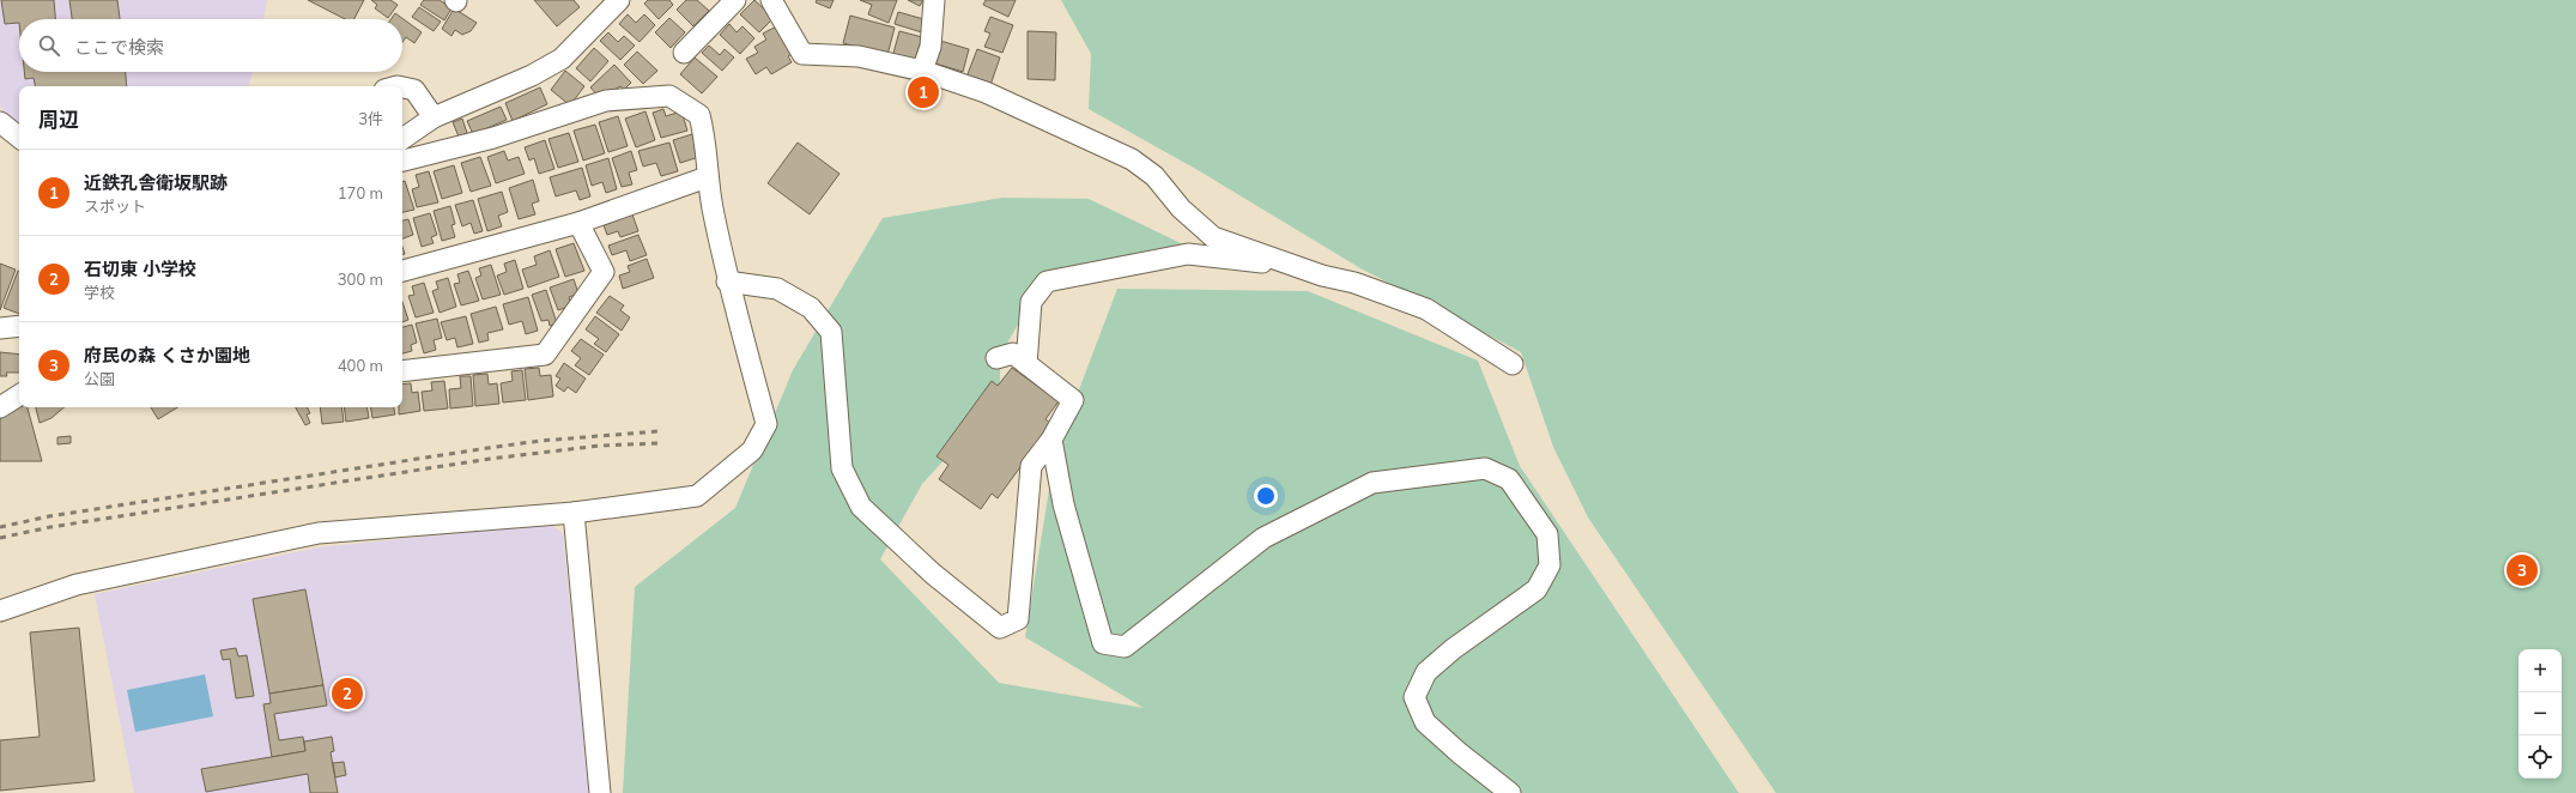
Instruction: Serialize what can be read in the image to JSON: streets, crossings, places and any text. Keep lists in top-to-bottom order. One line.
{"page":{"search":"ここで検索","pins":["1","3","2"],"heading":["周辺","3件"],"list":[{"mark":"1","name":"近鉄孔舎衛坂駅跡","note":"スポット","value":"170 m"},{"mark":"2","name":"石切東 小学校","note":"学校","value":"300 m"},{"mark":"3","name":"府民の森 くさか園地","note":"公園","value":"400 m"}],"map_buttons":["+","−"]}}
